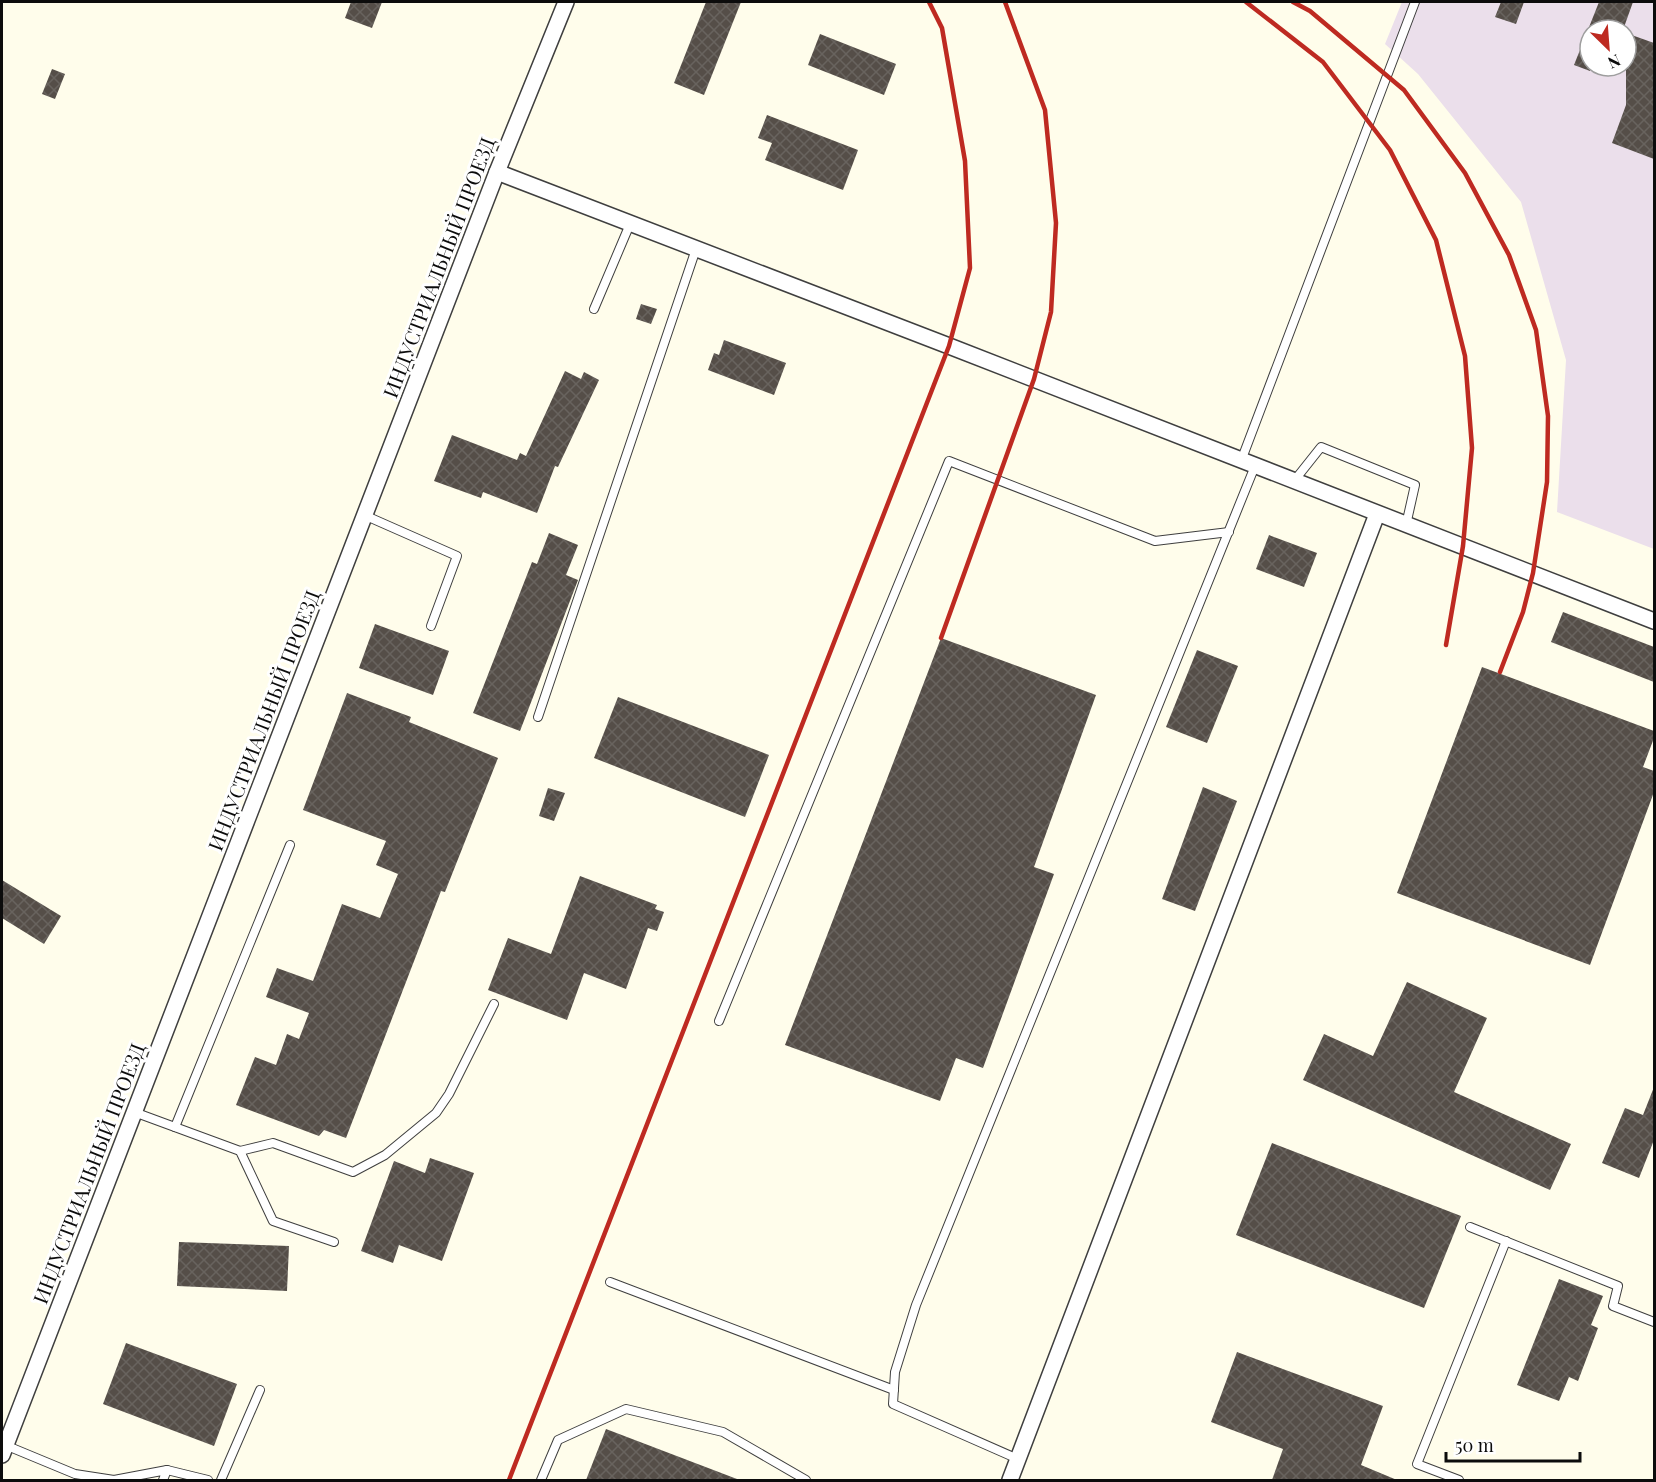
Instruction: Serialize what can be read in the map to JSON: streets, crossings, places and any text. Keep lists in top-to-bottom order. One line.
{"streets":{"street":["ИНДУСТРИАЛЬНЫЙ ПРОЕЗД"]},"scale_bar":"50 m","north":"bottom right"}
